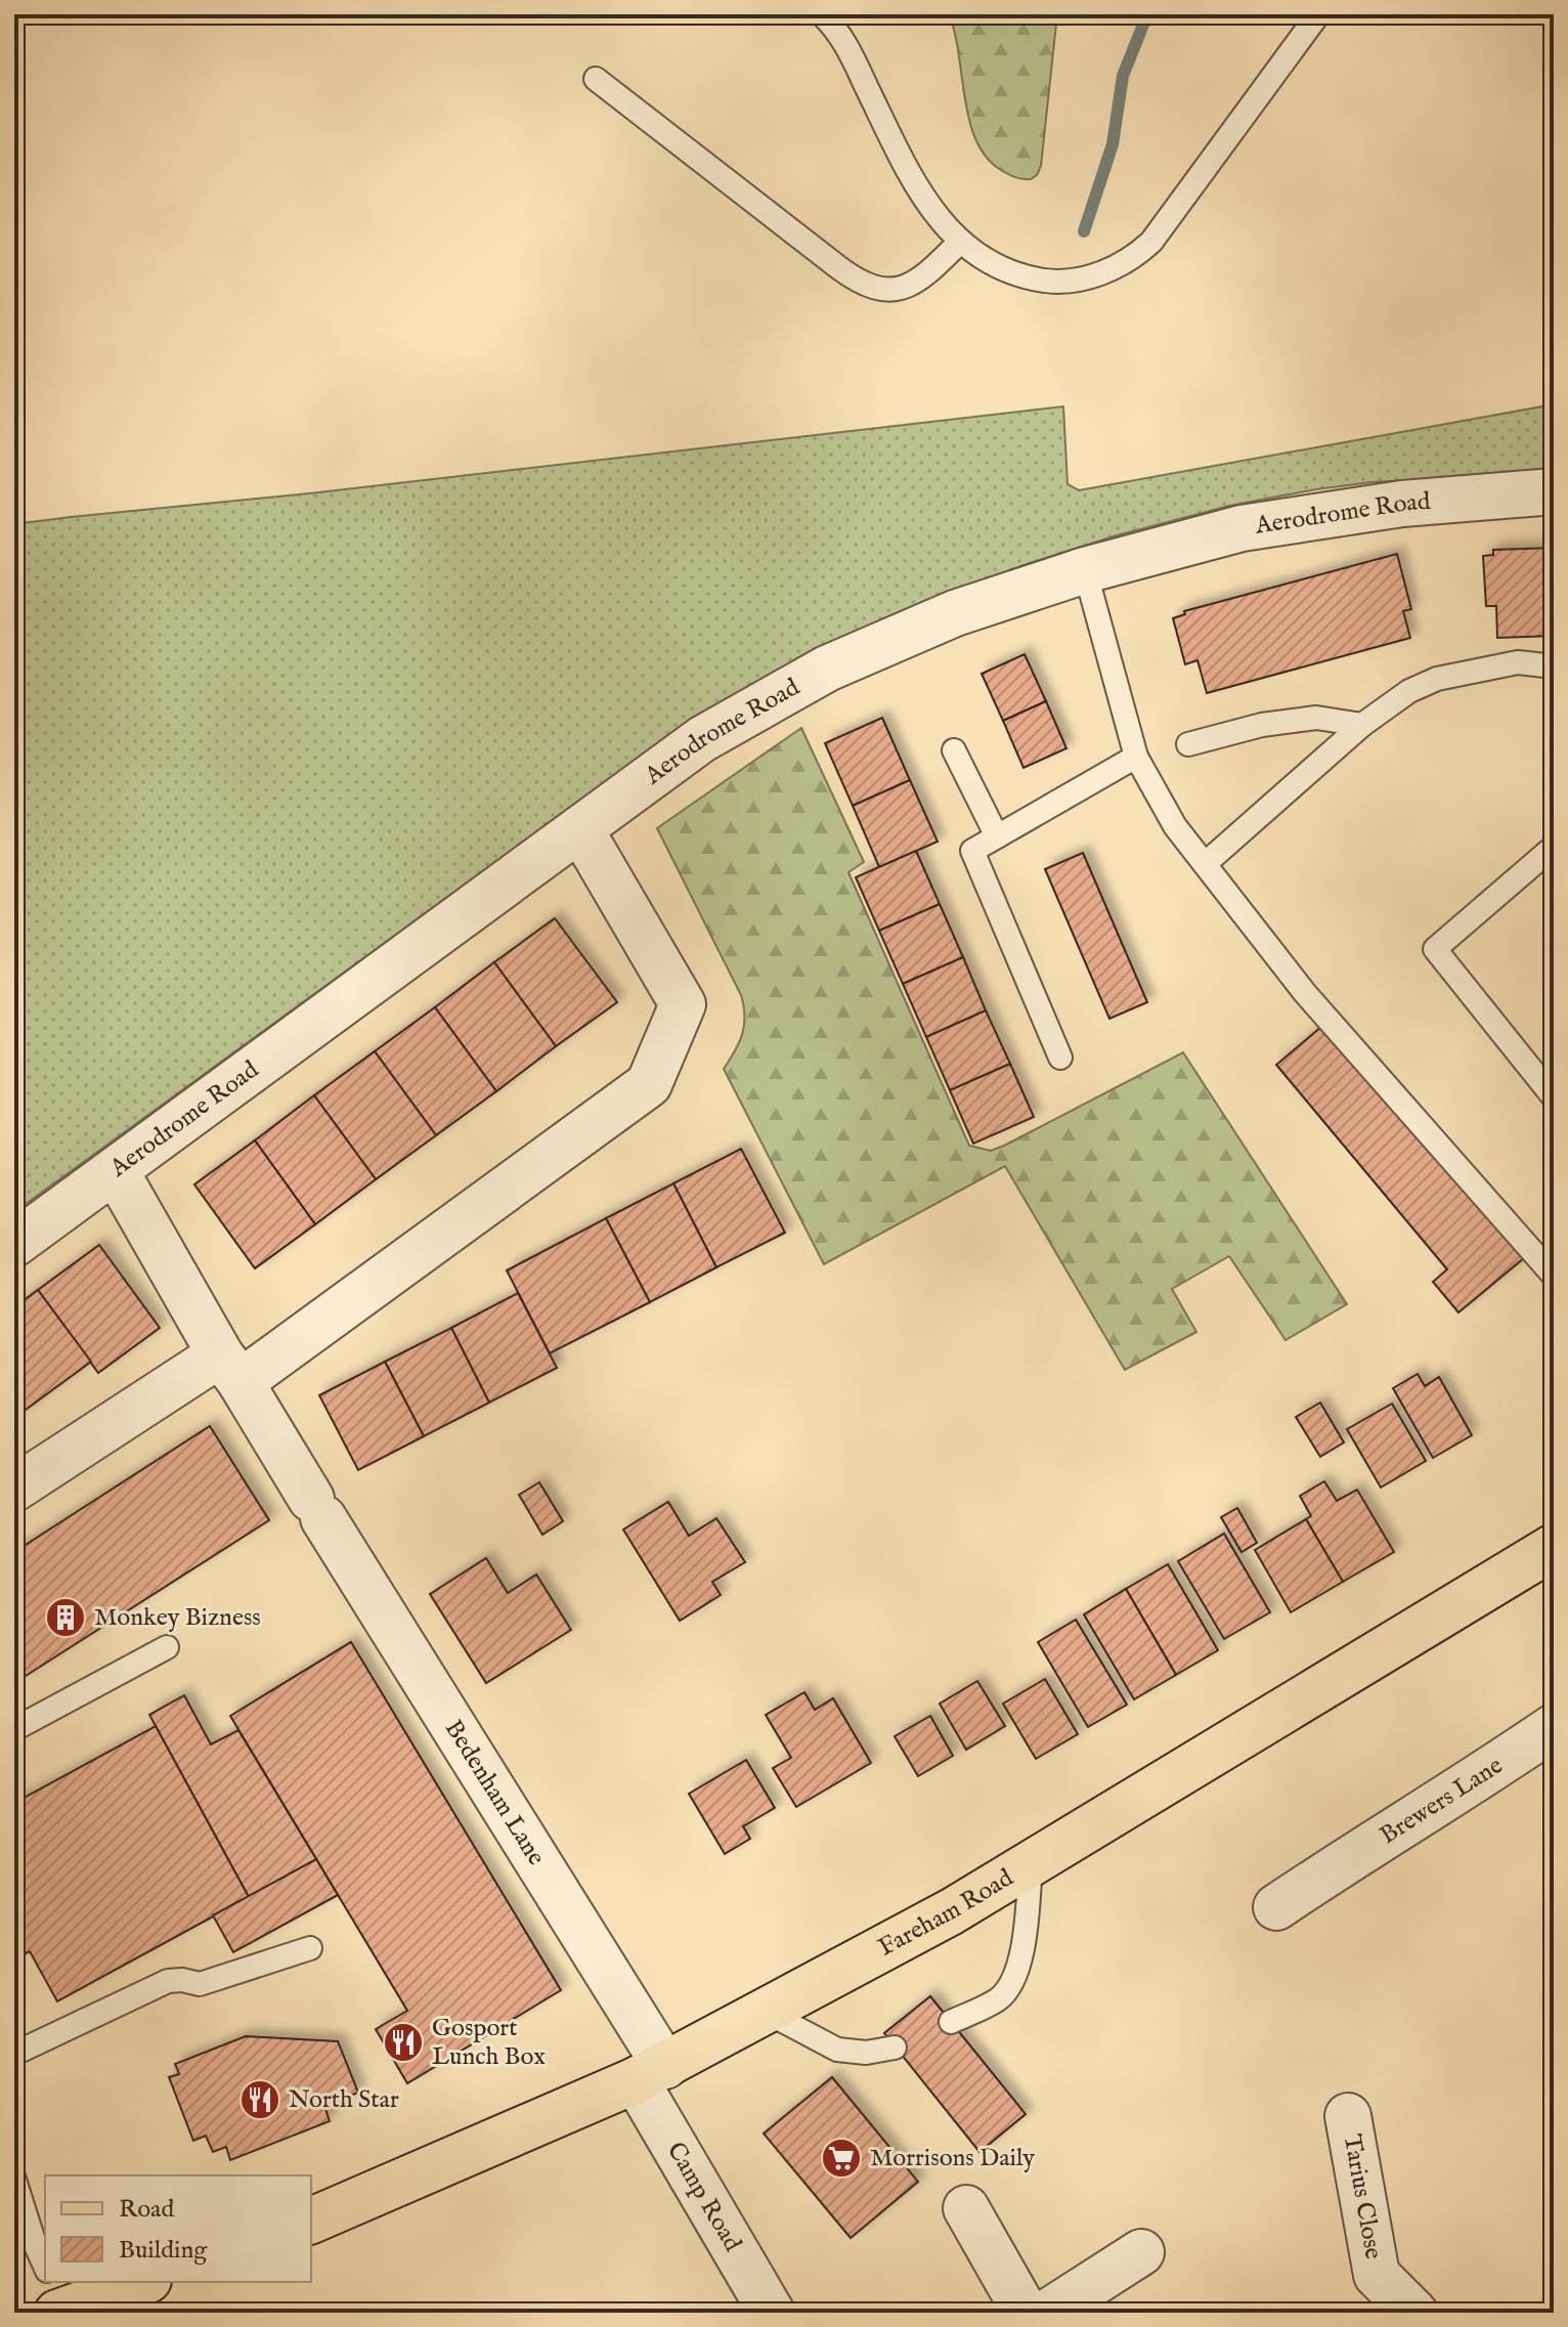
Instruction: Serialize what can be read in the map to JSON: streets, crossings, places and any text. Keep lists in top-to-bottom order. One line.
{"streets":{"main road":["Fareham Road"],"street":["Aerodrome Road","Bedenham Lane","Brewers Lane","Camp Road","Tarius Close"]},"crossings":[["Aerodrome Road","Bedenham Lane"],["Bedenham Lane","Fareham Road"],["Bedenham Lane","Camp Road"],["Fareham Road","Camp Road"]],"places":{"building":["Monkey Bizness"],"restaurant":["Gosport Lunch Box","North Star"],"supermarket":["Morrisons Daily"]},"legend":["Road","Building"]}
